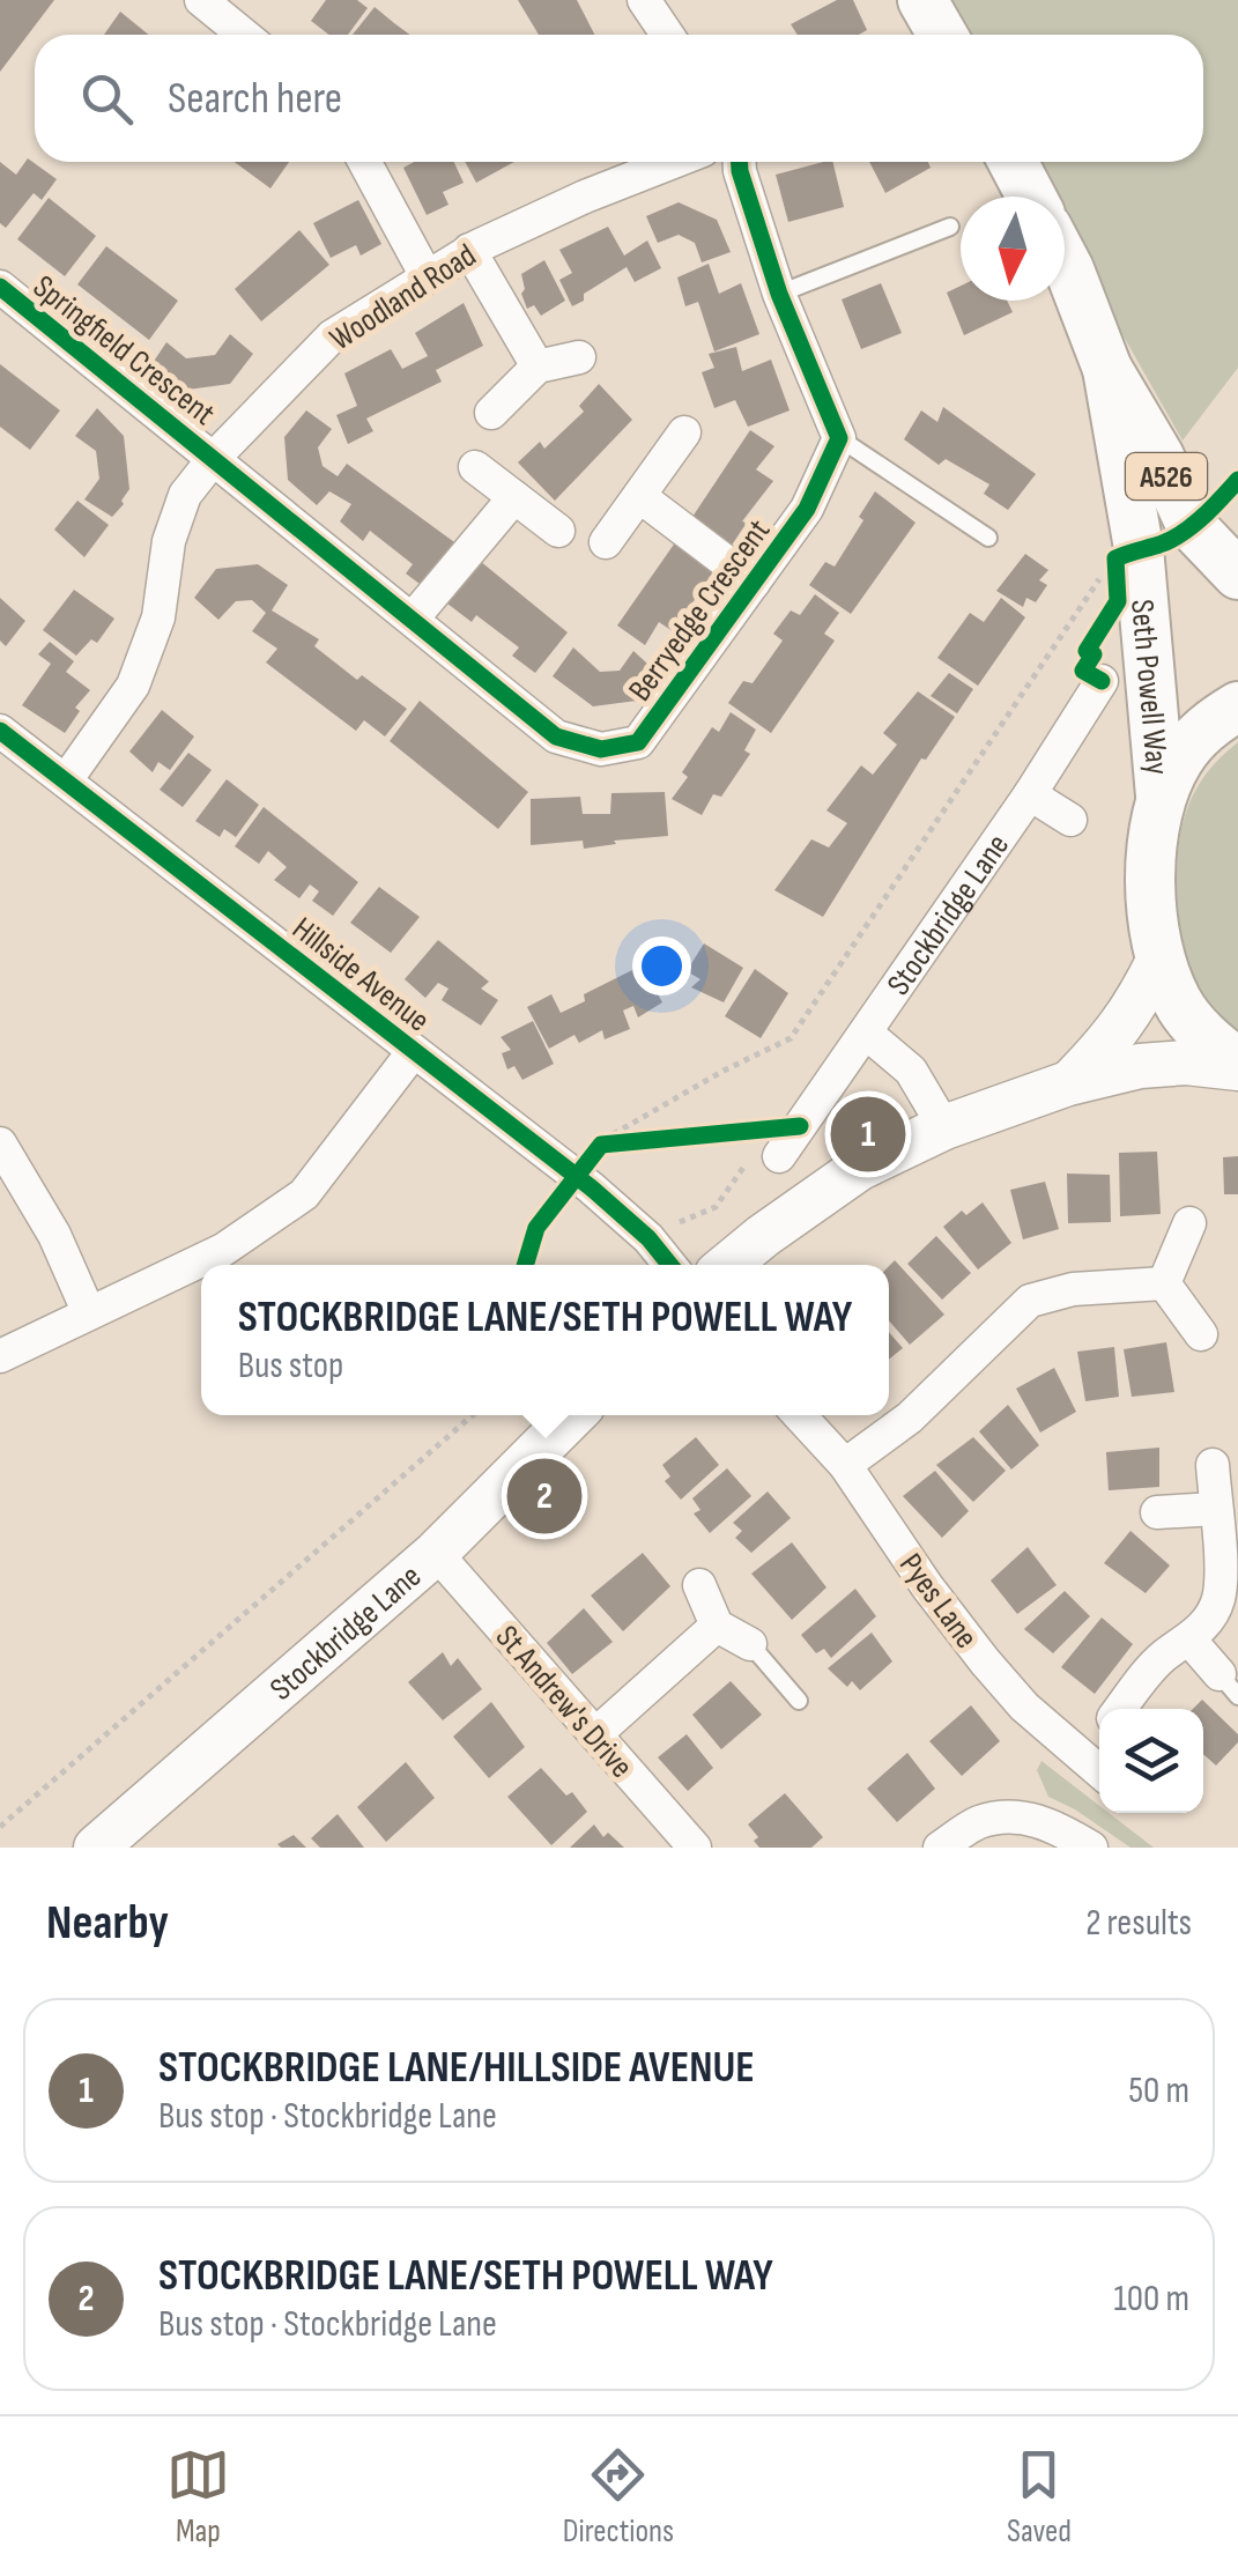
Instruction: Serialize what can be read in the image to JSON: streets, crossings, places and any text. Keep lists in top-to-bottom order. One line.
{"streets":{"main road":["A526","Seth Powell Way","Stockbridge Lane"],"street":["Woodland Road","Springfield Crescent","Berryedge Crescent","Hillside Avenue","Pyes Lane","St Andrew's Drive"]},"crossings":[["Woodland Road","Springfield Crescent"],["Woodland Road","Berryedge Crescent"],["Woodland Road","Hillside Avenue"],["Springfield Crescent","Berryedge Crescent"],["A526","Seth Powell Way"],["Stockbridge Lane","St Andrew's Drive"]],"north":"bottom","page":{"search":"Search here","pins":["1","2"],"popup":["STOCKBRIDGE LANE/SETH POWELL WAY","Bus stop"],"heading":["Nearby","2 results"],"list":[{"mark":"1","name":"STOCKBRIDGE LANE/HILLSIDE AVENUE","note":"Bus stop · Stockbridge Lane","value":"50 m"},{"mark":"2","name":"STOCKBRIDGE LANE/SETH POWELL WAY","note":"Bus stop · Stockbridge Lane","value":"100 m"}],"nav":["Map","Directions","Saved"]}}
